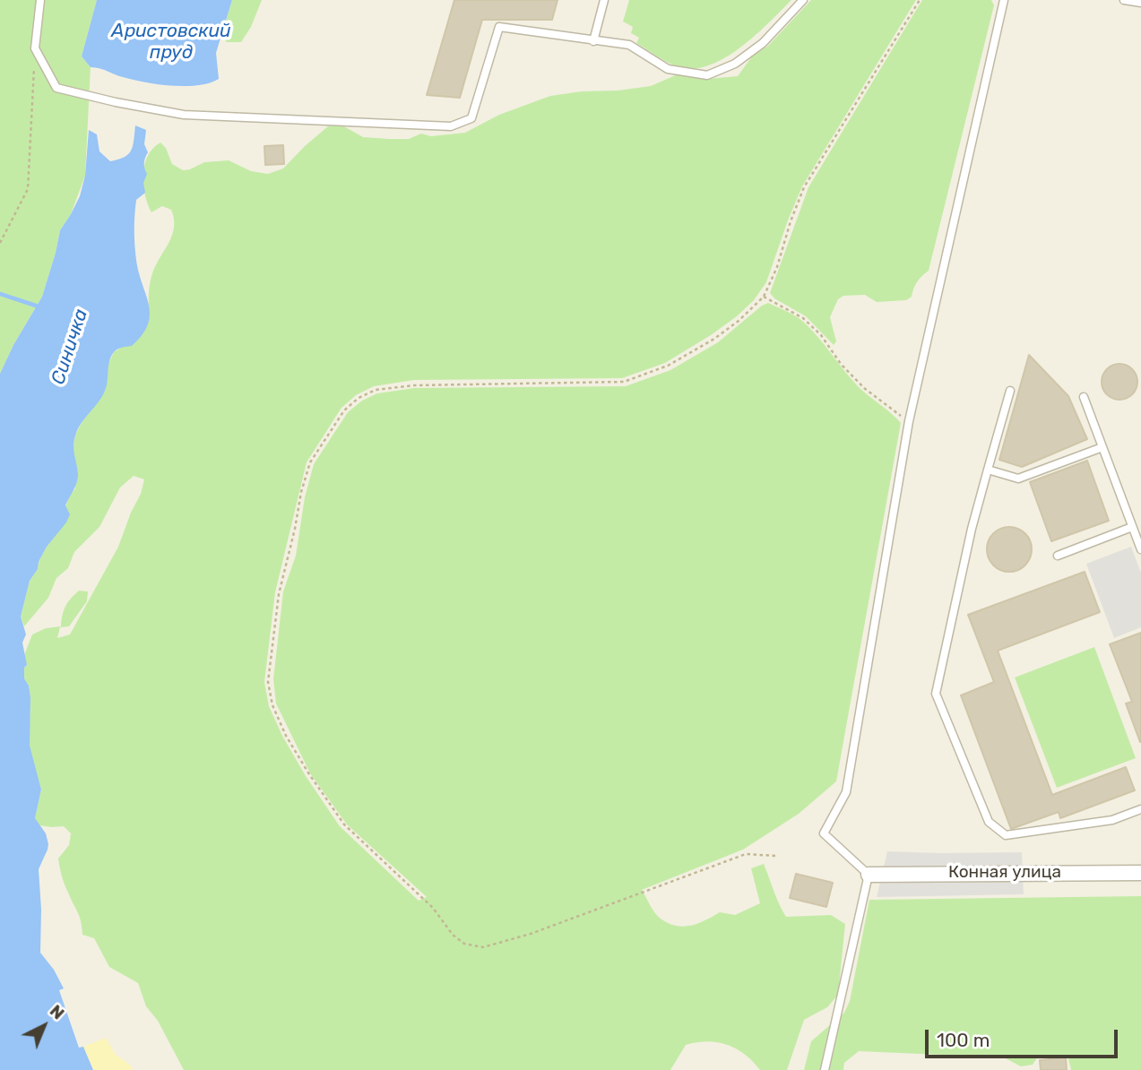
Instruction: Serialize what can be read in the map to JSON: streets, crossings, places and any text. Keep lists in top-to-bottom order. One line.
{"streets":{"street":["Конная улица"]},"water":["Аристовский пруд","Синичка"],"scale_bar":"100 m","north":"top right"}
